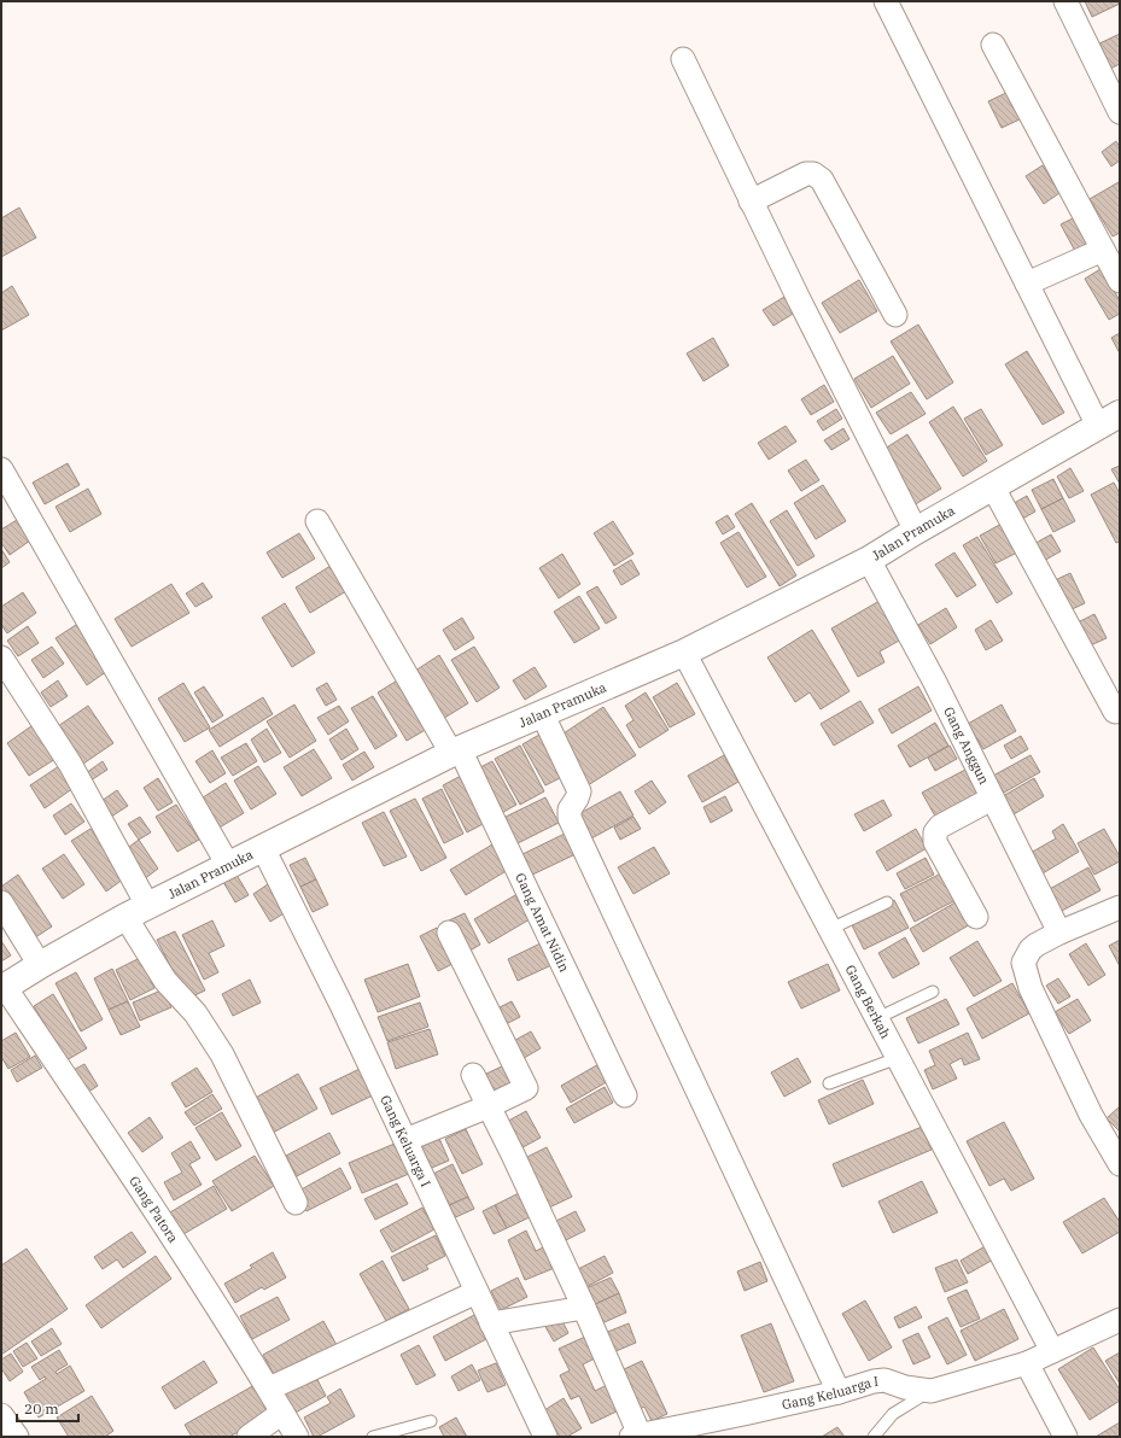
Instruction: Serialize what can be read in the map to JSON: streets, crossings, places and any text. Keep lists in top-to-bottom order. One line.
{"streets":{"street":["Jalan Pramuka","Gang Anggun","Gang Amat Nidin","Gang Berkah","Gang Keluarga I","Gang Patora"]},"crossings":[["Jalan Pramuka","Gang Anggun"],["Jalan Pramuka","Gang Amat Nidin"],["Jalan Pramuka","Gang Berkah"],["Jalan Pramuka","Gang Keluarga I"],["Jalan Pramuka","Gang Patora"],["Gang Berkah","Gang Keluarga I"]],"scale_bar":"20 m"}
